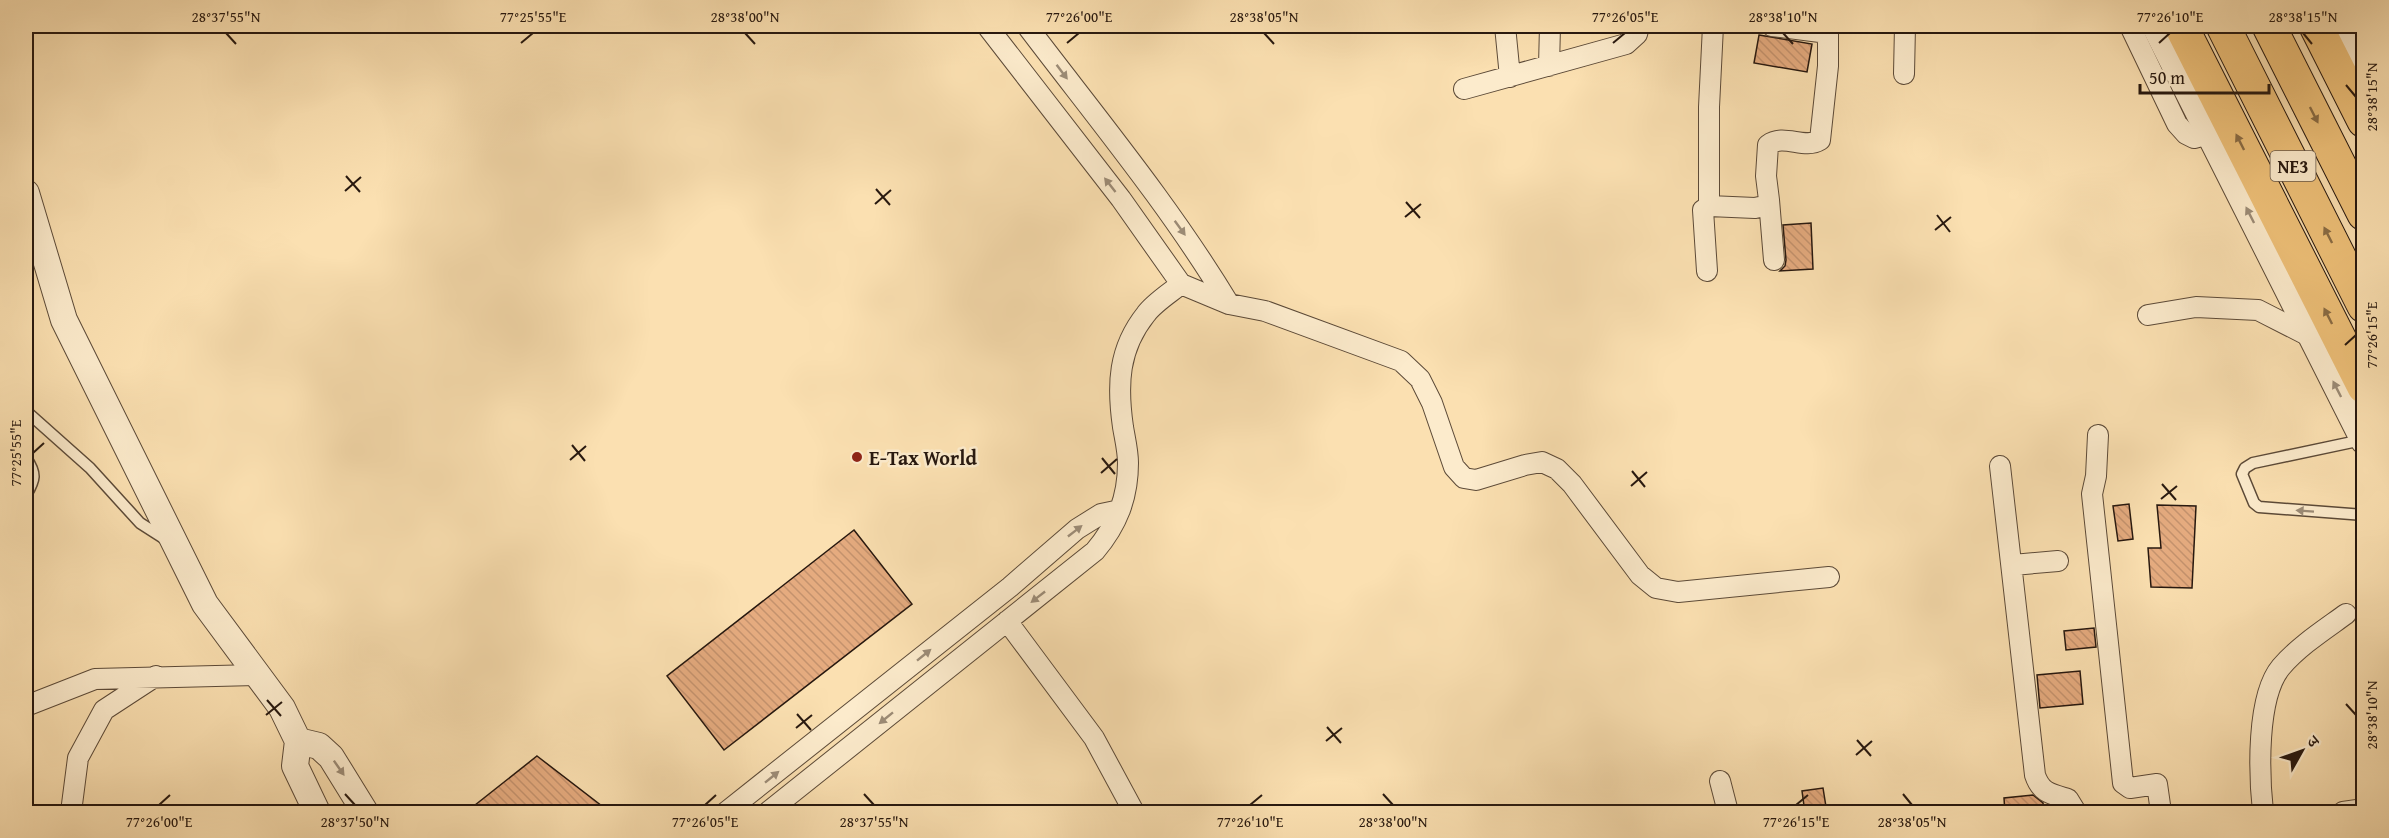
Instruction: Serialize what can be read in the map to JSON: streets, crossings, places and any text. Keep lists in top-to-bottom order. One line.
{"streets":{"highway":["NE3"]},"places":["E-Tax World"],"scale_bar":"50 m","north":"top right","coordinates":["28°37'55\"N","77°25'55\"E","28°38'00\"N","77°26'00\"E","28°38'05\"N","77°26'05\"E","28°38'10\"N","77°26'10\"E","28°38'15\"N","77°26'15\"E","28°37'50\"N"]}
